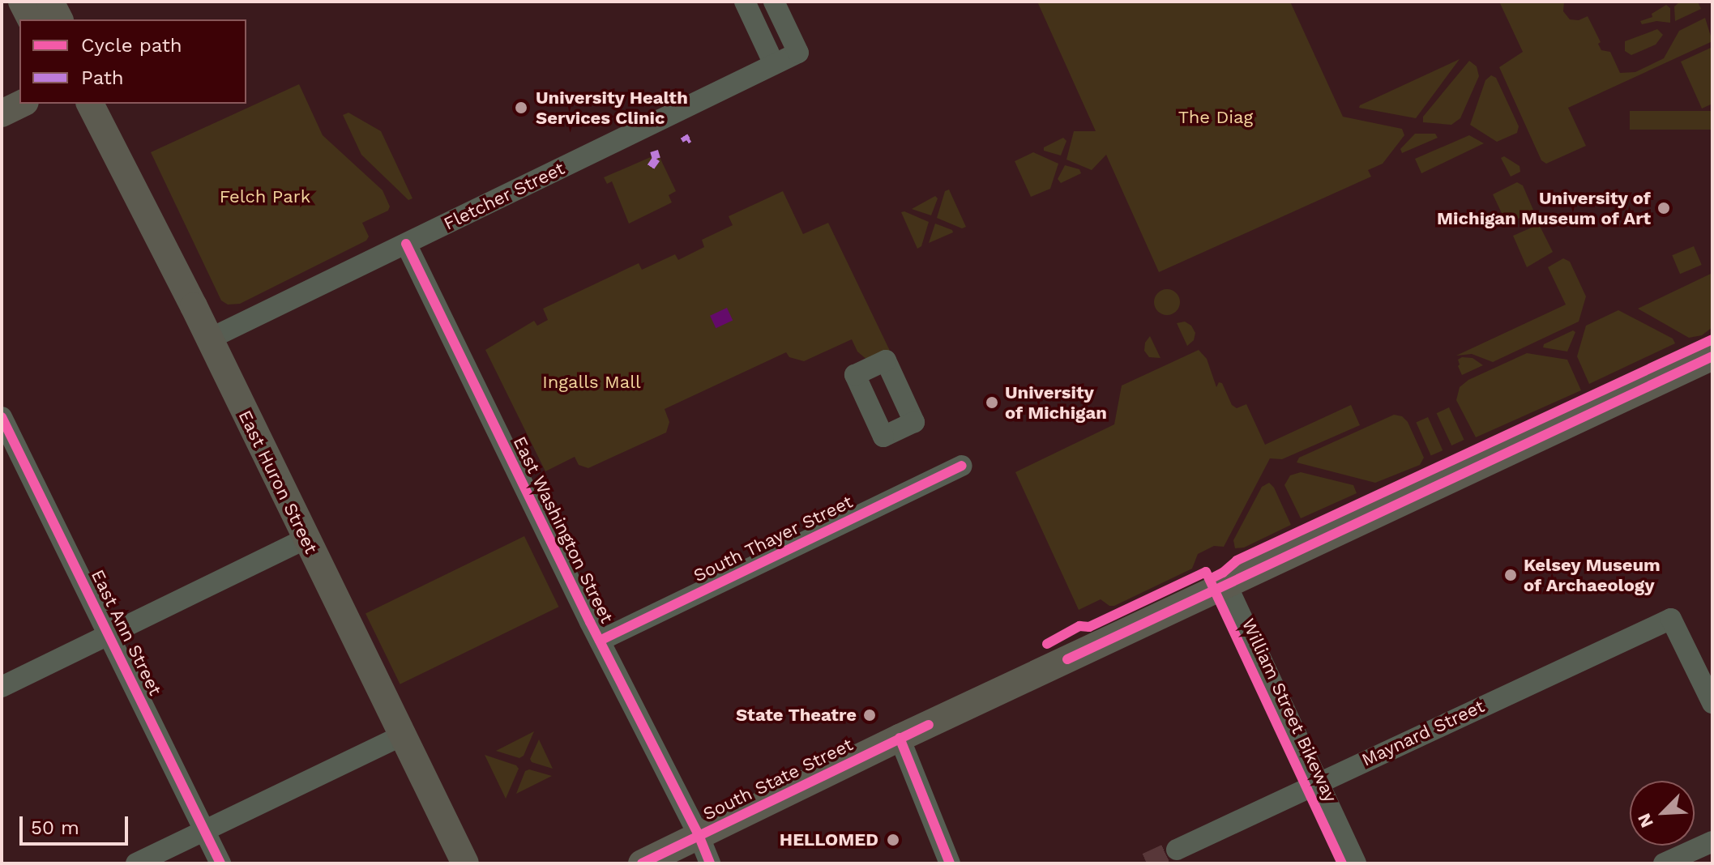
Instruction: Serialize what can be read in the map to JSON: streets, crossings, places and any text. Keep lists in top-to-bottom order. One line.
{"streets":{"main road":["East Huron Street","South State Street"],"street":["Fletcher Street","East Washington Street","South Thayer Street","East Ann Street","Maynard Street"],"cycle path":["William Street Bikeway"]},"crossings":[["Fletcher Street","East Huron Street"],["Fletcher Street","East Washington Street"],["East Washington Street","South Thayer Street"],["East Washington Street","South State Street"]],"parks":["The Diag","Felch Park","Ingalls Mall"],"places":["University Health Services Clinic","University of Michigan Museum of Art","University of Michigan","Kelsey Museum of Archaeology","State Theatre","HELLOMED"],"legend":["Cycle path","Path"],"scale_bar":"50 m","north":"bottom left"}
